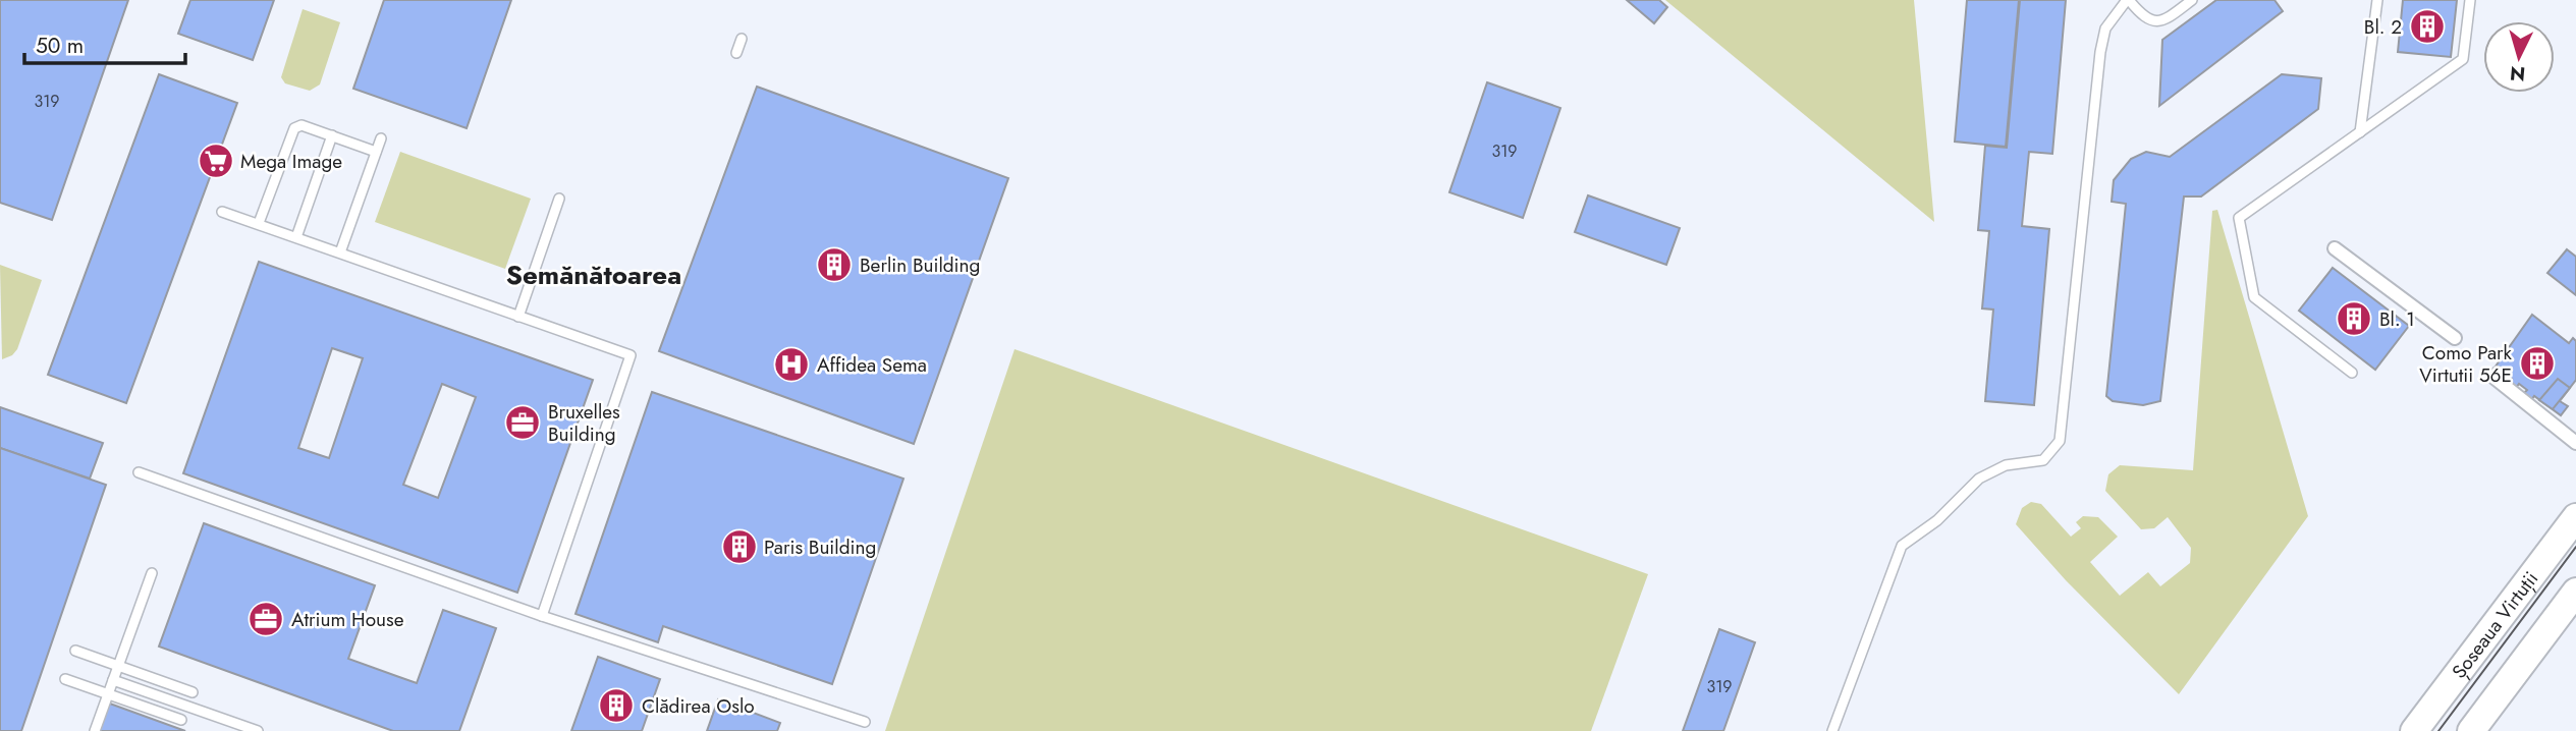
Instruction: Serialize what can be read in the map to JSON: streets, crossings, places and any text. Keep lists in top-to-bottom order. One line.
{"streets":{"main road":["Șoseaua Virtuții"]},"districts":["Semănătoarea"],"places":{"building":["Bl. 2","Berlin Building","Bl. 1","Como Park Virtutii 56E","Paris Building","Clădirea Oslo"],"supermarket":["Mega Image"],"hospital":["Affidea Sema"],"office":["Bruxelles Building","Atrium House"]},"house_numbers":["319","319","319"],"scale_bar":"50 m","north":"bottom"}
